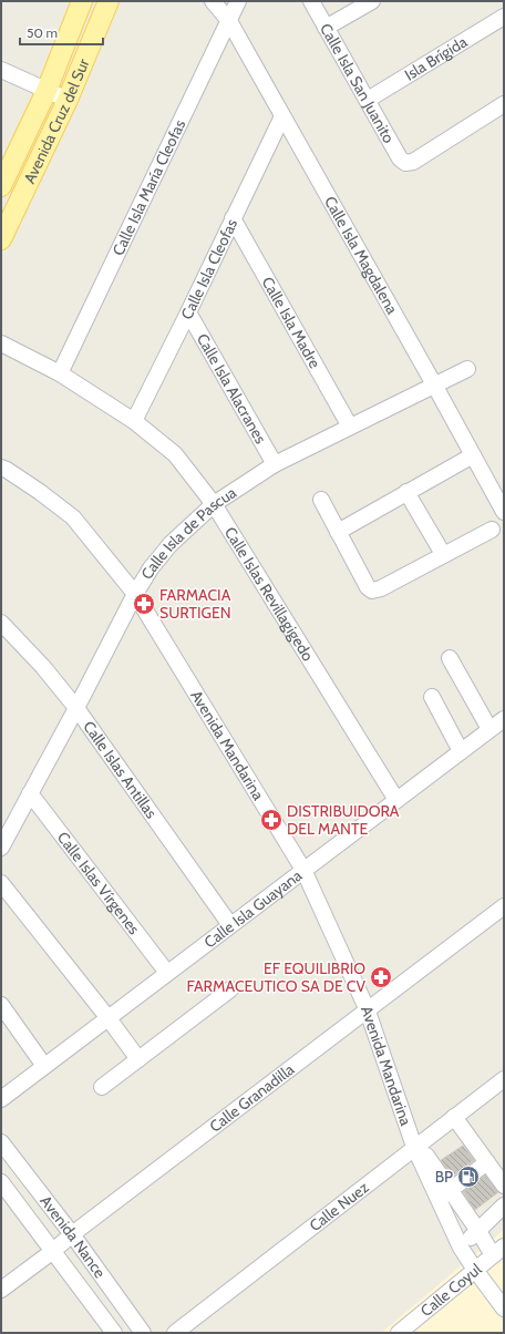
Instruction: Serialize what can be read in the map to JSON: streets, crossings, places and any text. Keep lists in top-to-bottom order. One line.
{"streets":{"main road":["Avenida Cruz del Sur"],"street":["Isla Brígida","Calle Isla San Juanito","Calle Isla María Cleofas","Calle Isla Magdalena","Calle Isla Cleofas","Calle Isla Madre","Calle Isla Alacranes","Calle Isla de Pascua","Calle Islas Revillagigedo","Avenida Mandarina","Calle Islas Antillas","Calle Islas Vírgenes","Calle Isla Guayana","Calle Granadilla","Calle Nuez","Avenida Nance","Calle Coyul"]},"crossings":[["Isla Brígida","Calle Isla San Juanito"],["Calle Isla María Cleofas","Calle Isla Magdalena"],["Calle Isla María Cleofas","Calle Islas Revillagigedo"],["Calle Isla Magdalena","Calle Isla Cleofas"],["Calle Isla Magdalena","Calle Isla de Pascua"],["Calle Isla Cleofas","Calle Isla Madre"],["Calle Isla Cleofas","Calle Isla Alacranes"],["Calle Isla Cleofas","Calle Islas Revillagigedo"],["Calle Isla Madre","Calle Isla de Pascua"],["Calle Isla Alacranes","Calle Isla de Pascua"],["Calle Isla de Pascua","Calle Islas Revillagigedo"],["Calle Isla de Pascua","Avenida Mandarina"],["Calle Isla de Pascua","Calle Islas Antillas"],["Calle Isla de Pascua","Calle Islas Vírgenes"],["Calle Islas Revillagigedo","Calle Isla Guayana"],["Avenida Mandarina","Calle Isla Guayana"],["Avenida Mandarina","Calle Granadilla"],["Avenida Mandarina","Calle Nuez"],["Avenida Mandarina","Calle Coyul"],["Calle Islas Antillas","Calle Isla Guayana"],["Calle Islas Vírgenes","Calle Isla Guayana"],["Calle Granadilla","Avenida Nance"]],"places":{"pharmacy":["FARMACIA SURTIGEN","DISTRIBUIDORA DEL MANTE","EF EQUILIBRIO FARMACEUTICO SA DE CV"],"fuel station":["BP"]},"scale_bar":"50 m"}
